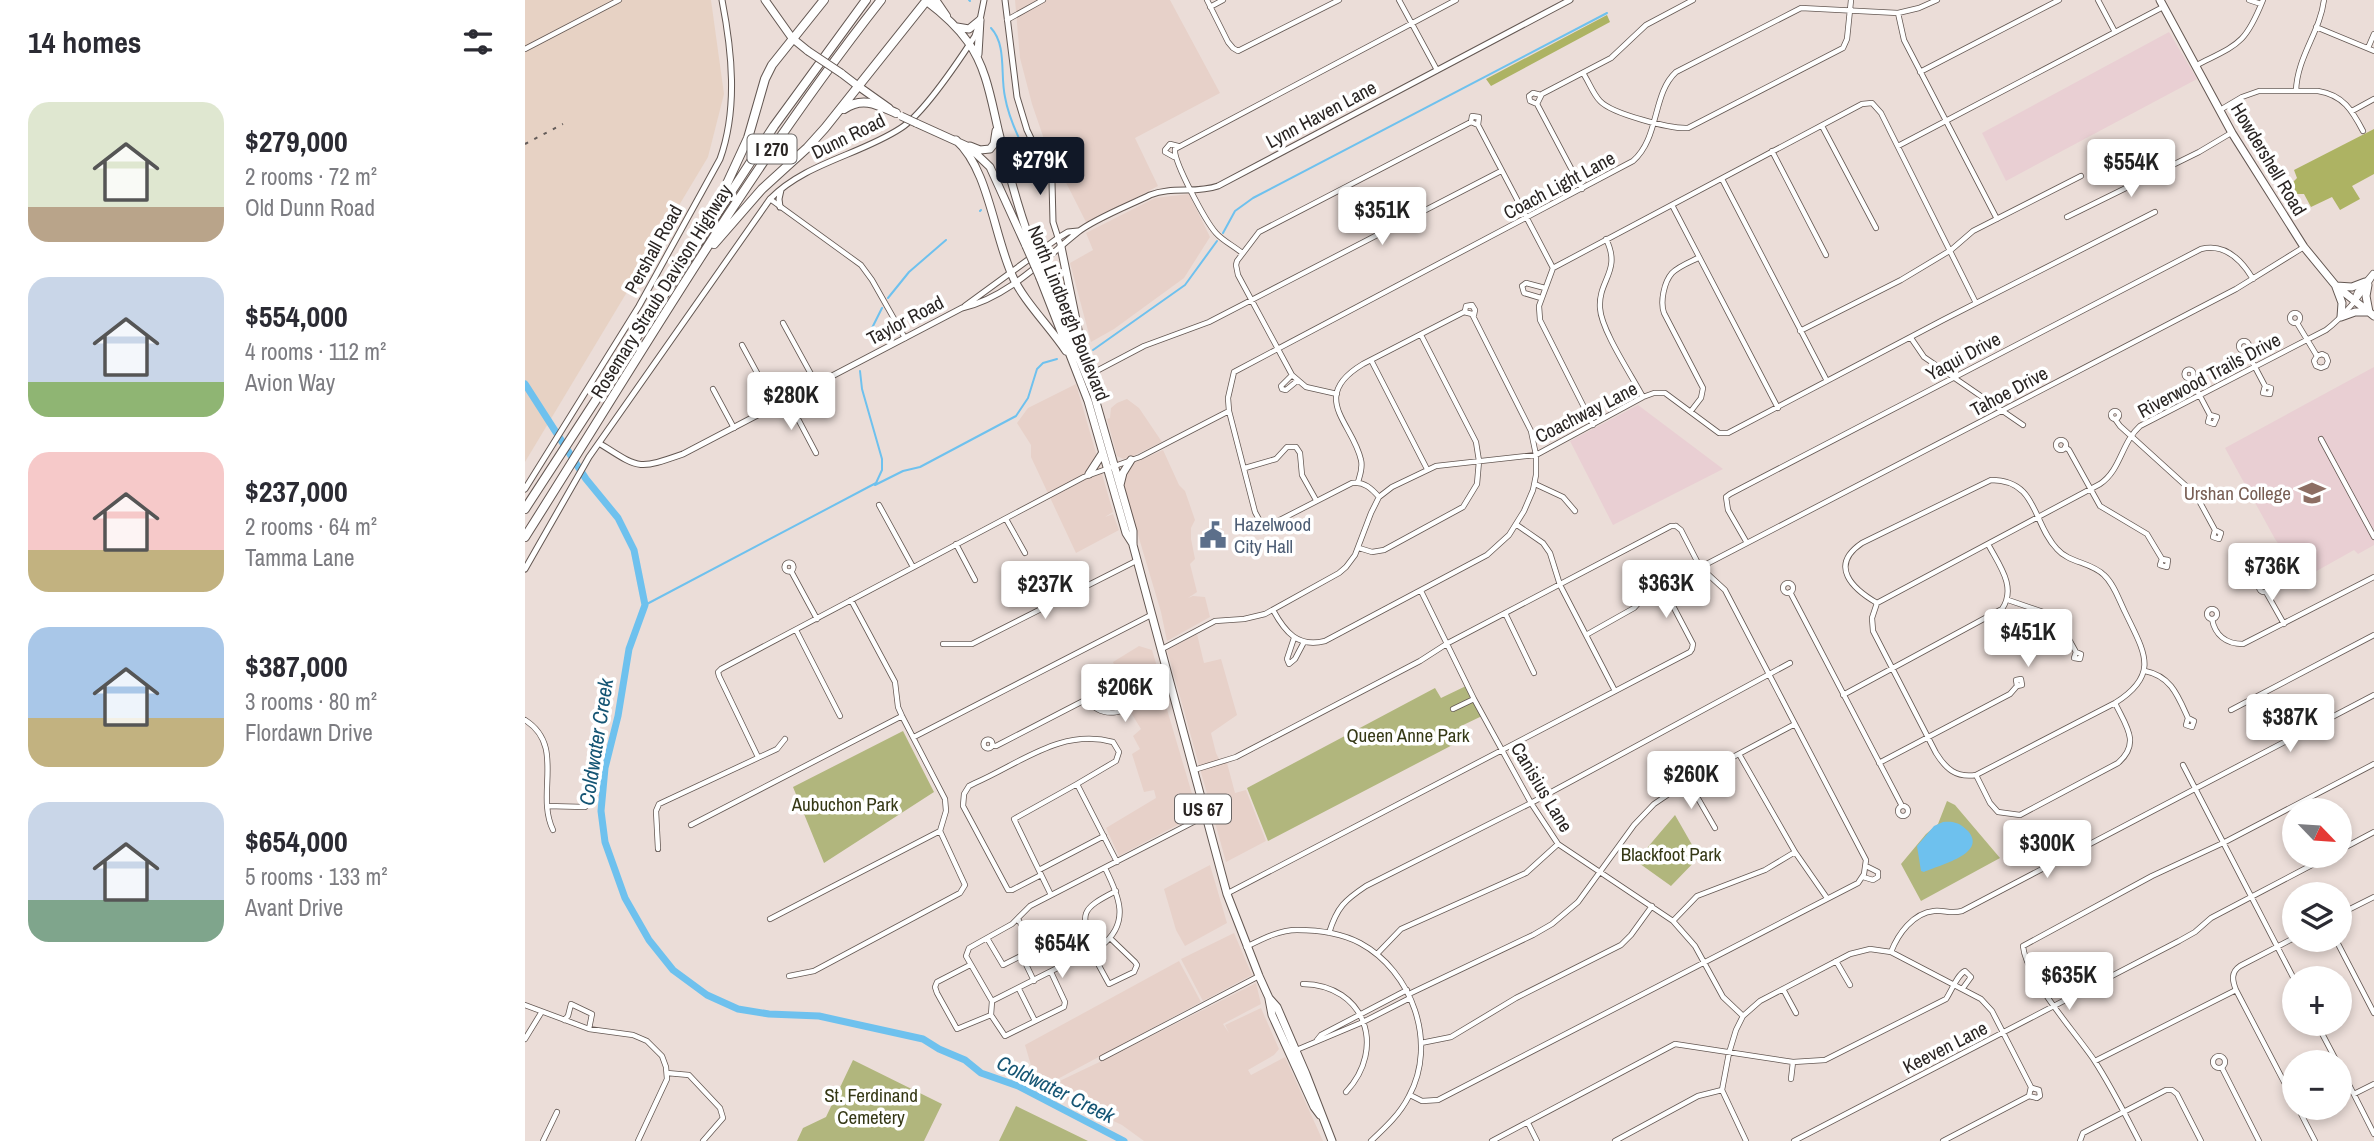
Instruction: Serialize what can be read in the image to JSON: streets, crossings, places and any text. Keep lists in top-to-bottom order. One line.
{"streets":{"highway":["I 270","Rosemary Straub Davison Highway"],"main road":["Howdershell Road","North Lindbergh Boulevard","US 67"],"street":["Lynn Haven Lane","Dunn Road","Coach Light Lane","Pershall Road","Taylor Road","Yaqui Drive","Riverwood Trails Drive","Tahoe Drive","Coachway Lane","Canisius Lane","Keeven Lane"]},"crossings":[["Lynn Haven Lane","Taylor Road"],["Dunn Road","North Lindbergh Boulevard"],["Dunn Road","Taylor Road"],["Howdershell Road","Riverwood Trails Drive"],["Howdershell Road","Tahoe Drive"],["Pershall Road","Rosemary Straub Davison Highway"],["Yaqui Drive","Tahoe Drive"]],"water":["Coldwater Creek"],"parks":["Queen Anne Park","Aubuchon Park","Blackfoot Park","St. Ferdinand Cemetery"],"places":{"school or university":["Urshan College"],"public building":["Hazelwood City Hall"]},"north":"bottom right","page":{"heading":"14 homes","list":[{"name":"$279,000","note":"2 rooms · 72 m² · Old Dunn Road"},{"name":"$554,000","note":"4 rooms · 112 m² · Avion Way"},{"name":"$237,000","note":"2 rooms · 64 m² · Tamma Lane"},{"name":"$387,000","note":"3 rooms · 80 m² · Flordawn Drive"},{"name":"$654,000","note":"5 rooms · 133 m² · Avant Drive"}],"price":["$279K","$554K","$351K","$280K","$736K","$363K","$237K","$451K","$206K","$387K","$260K","$300K","$654K","$635K"],"map_buttons":["+","−"]}}
